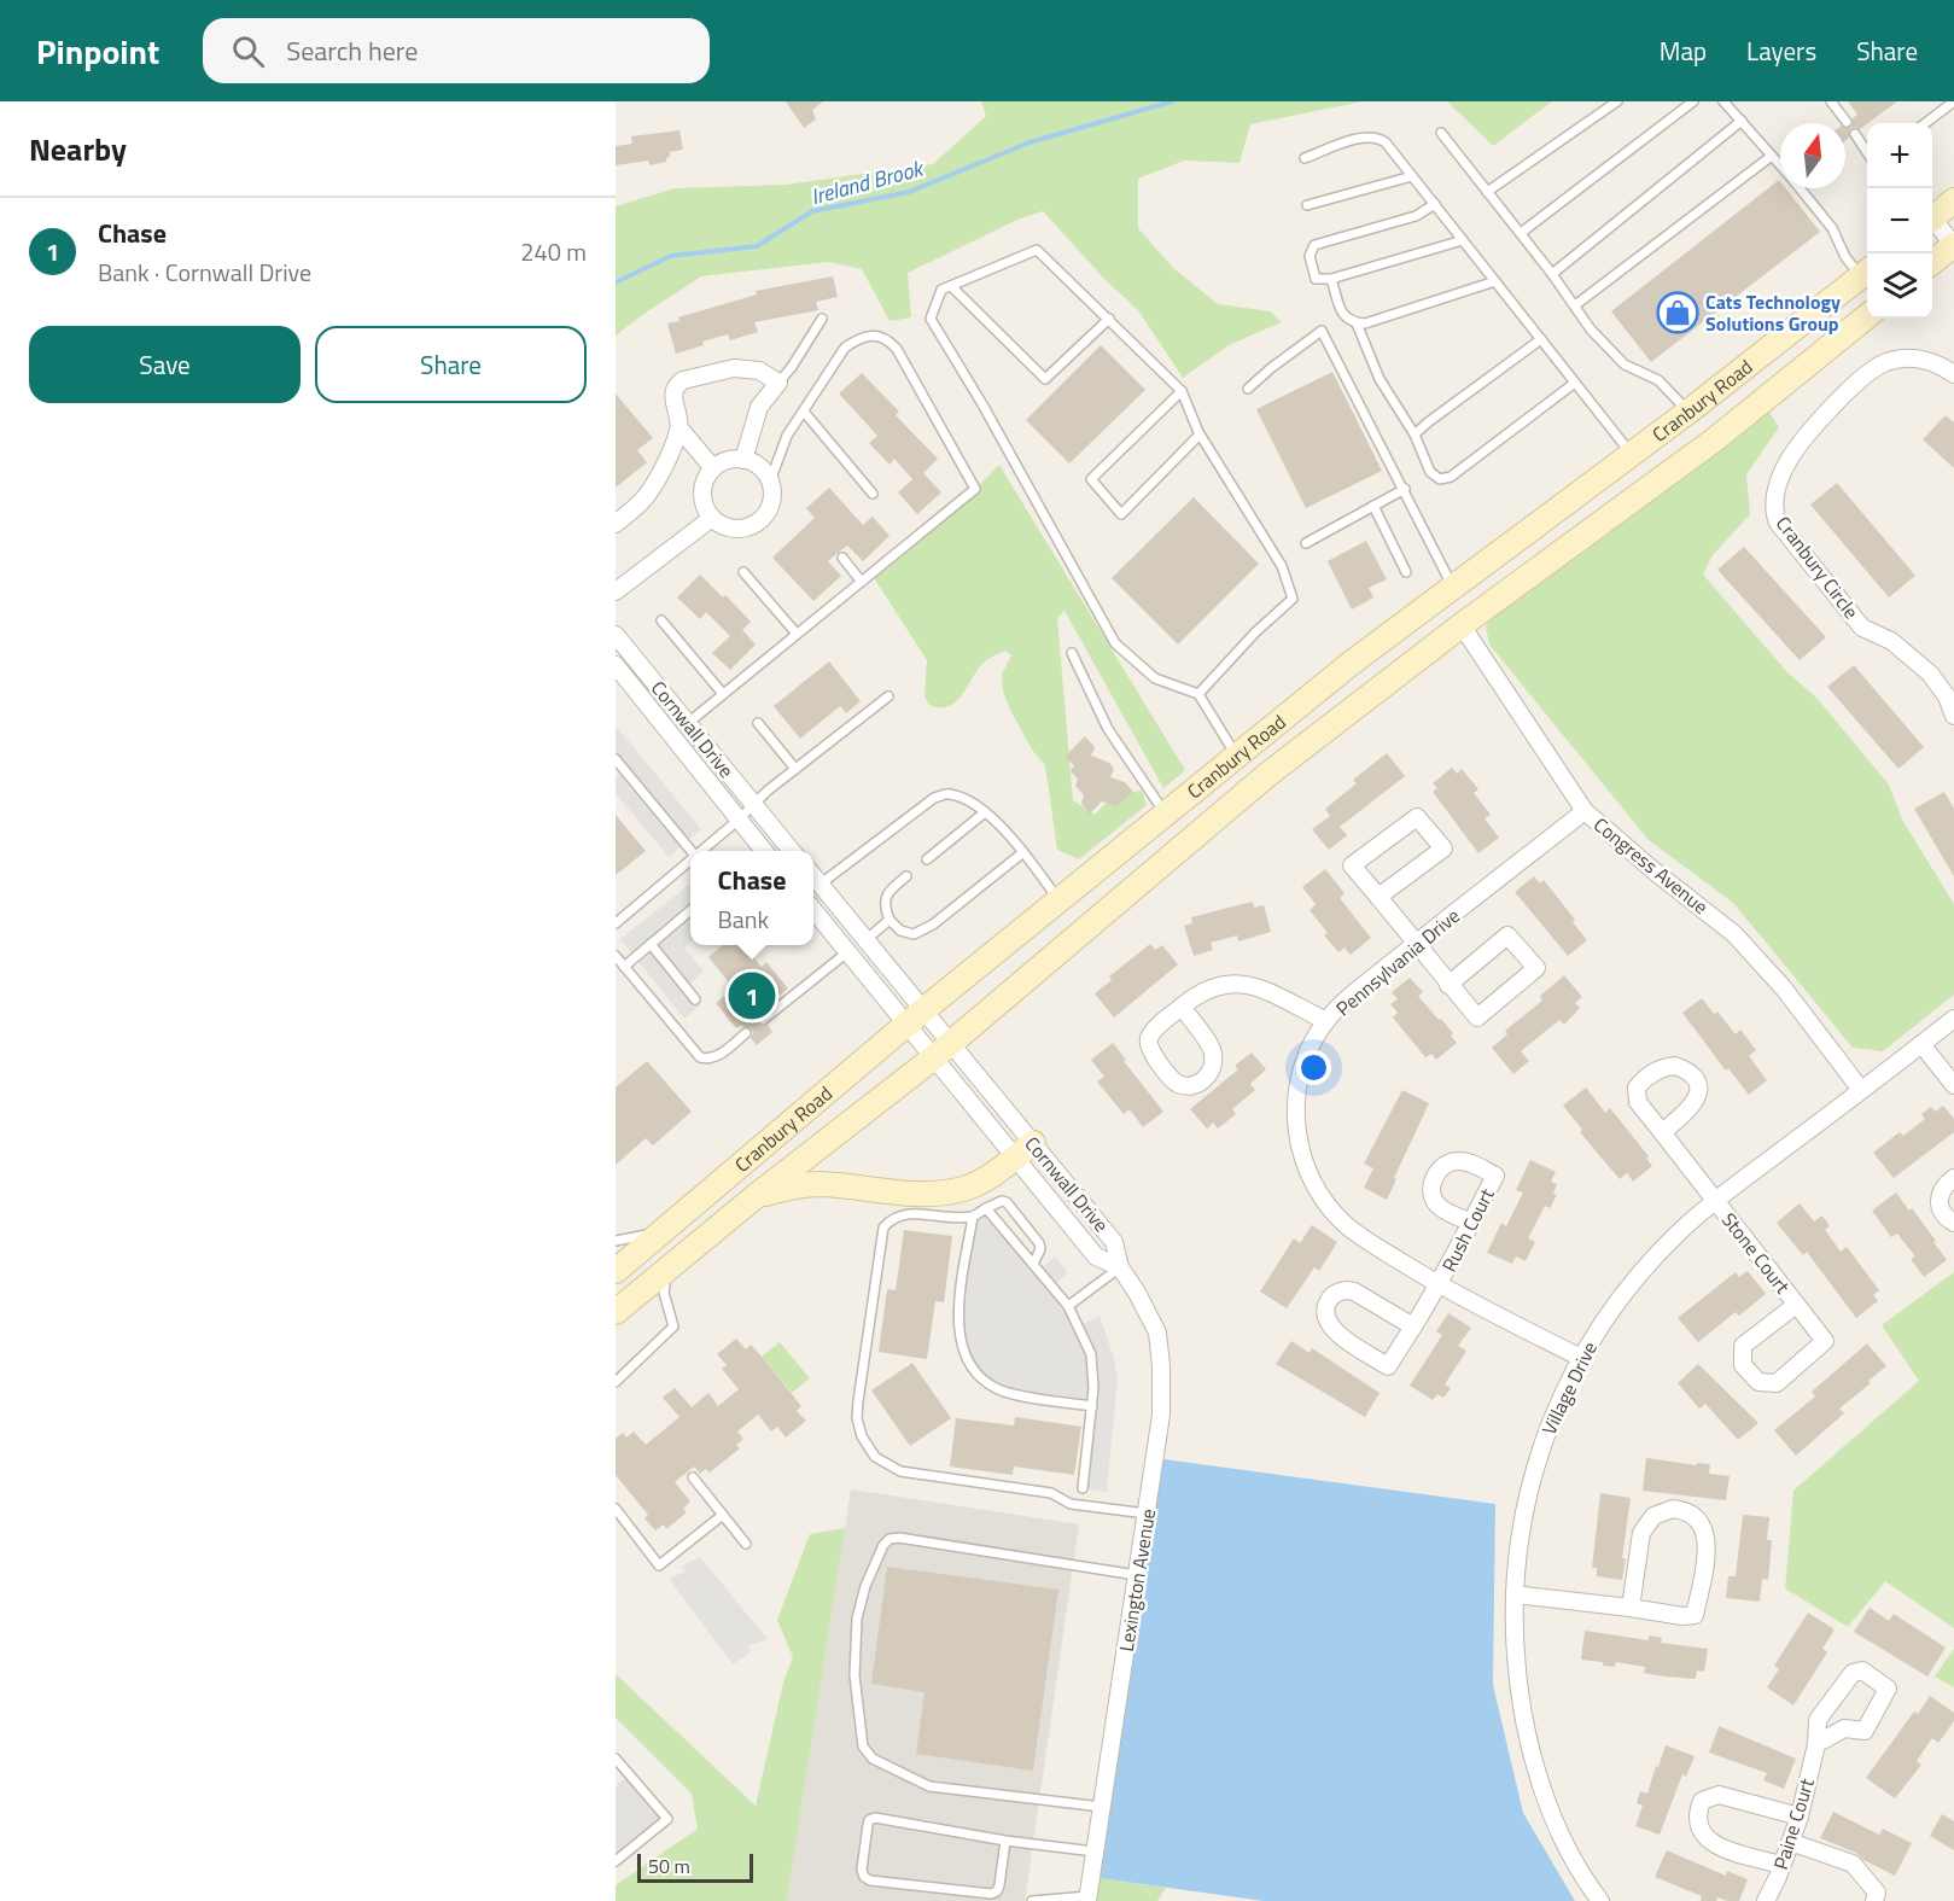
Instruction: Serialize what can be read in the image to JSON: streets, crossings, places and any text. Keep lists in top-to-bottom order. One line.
{"streets":{"main road":["Cranbury Road"],"street":["Cranbury Circle","Cornwall Drive","Congress Avenue","Pennsylvania Drive","Rush Court","Stone Court","Village Drive","Lexington Avenue","Paine Court"]},"crossings":[["Cranbury Road","Cornwall Drive"],["Cranbury Road","Congress Avenue"],["Cornwall Drive","Lexington Avenue"],["Congress Avenue","Pennsylvania Drive"],["Congress Avenue","Village Drive"],["Pennsylvania Drive","Rush Court"],["Pennsylvania Drive","Village Drive"],["Stone Court","Village Drive"]],"water":["Ireland Brook"],"places":{"shop":["Cats Technology Solutions Group"]},"scale_bar":"50 m","north":"top","page":{"header":"Pinpoint","search":"Search here","nav":["Map","Layers","Share"],"heading":"Nearby","map_buttons":["+","−"],"list":[{"mark":"1","name":"Chase","note":"Bank · Cornwall Drive","value":"240 m"}],"buttons":["Save","Share"],"popup":["Chase","Bank"],"pins":"1","scale":"50 m"}}
